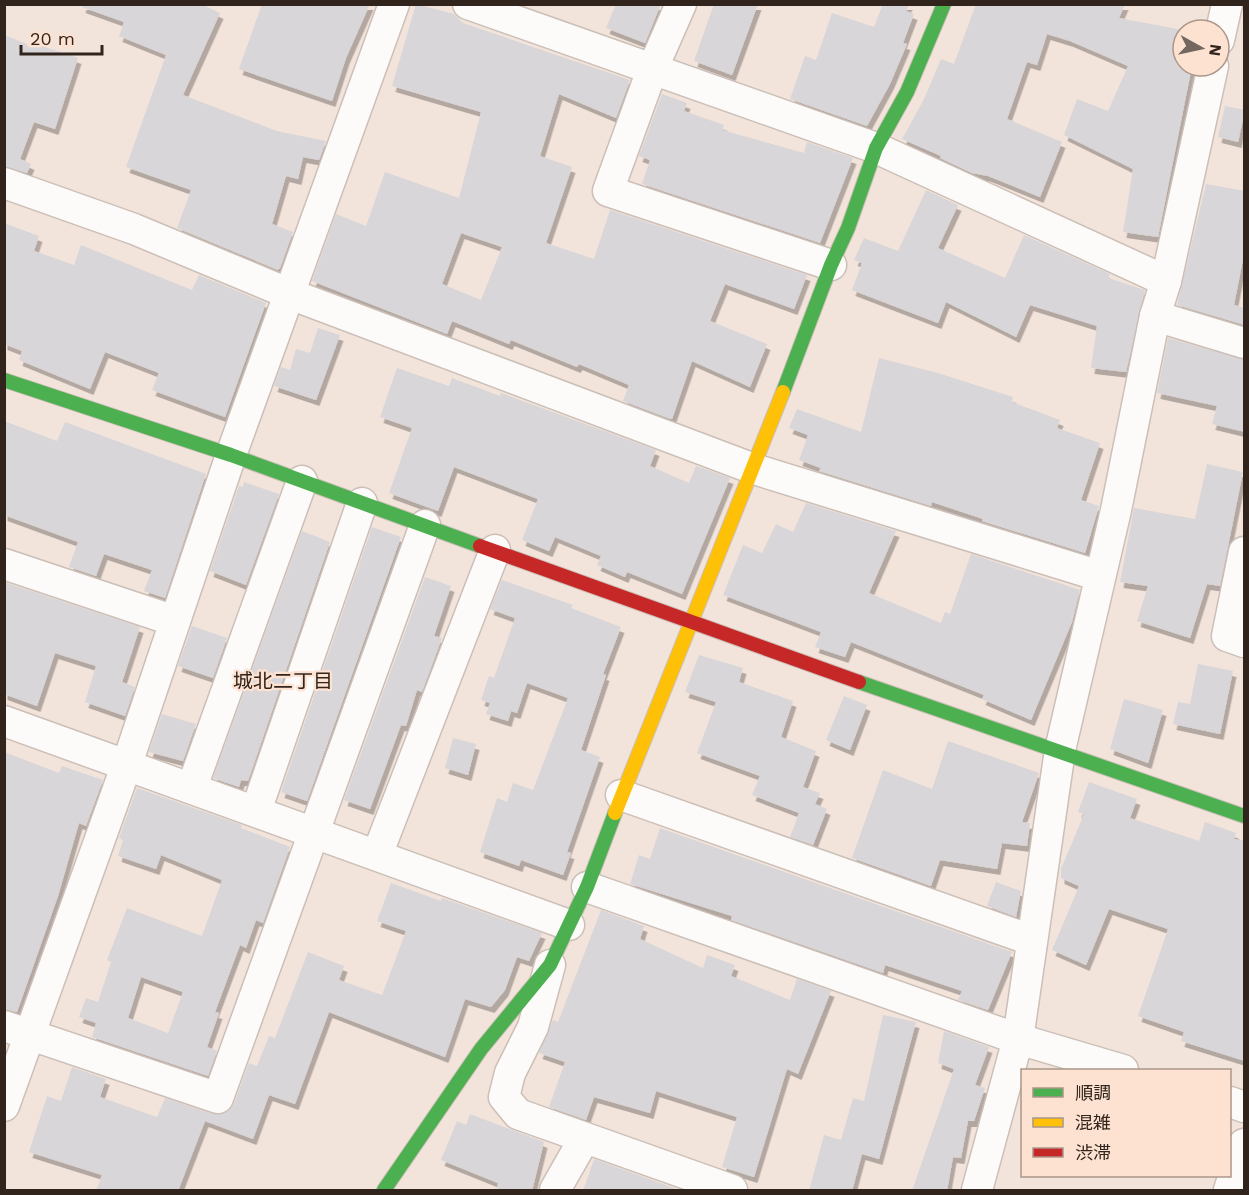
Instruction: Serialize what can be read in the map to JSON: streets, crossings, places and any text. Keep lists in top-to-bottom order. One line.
{"districts":["城北二丁目"],"legend":["順調","混雑","渋滞"],"scale_bar":"20 m","north":"right"}
